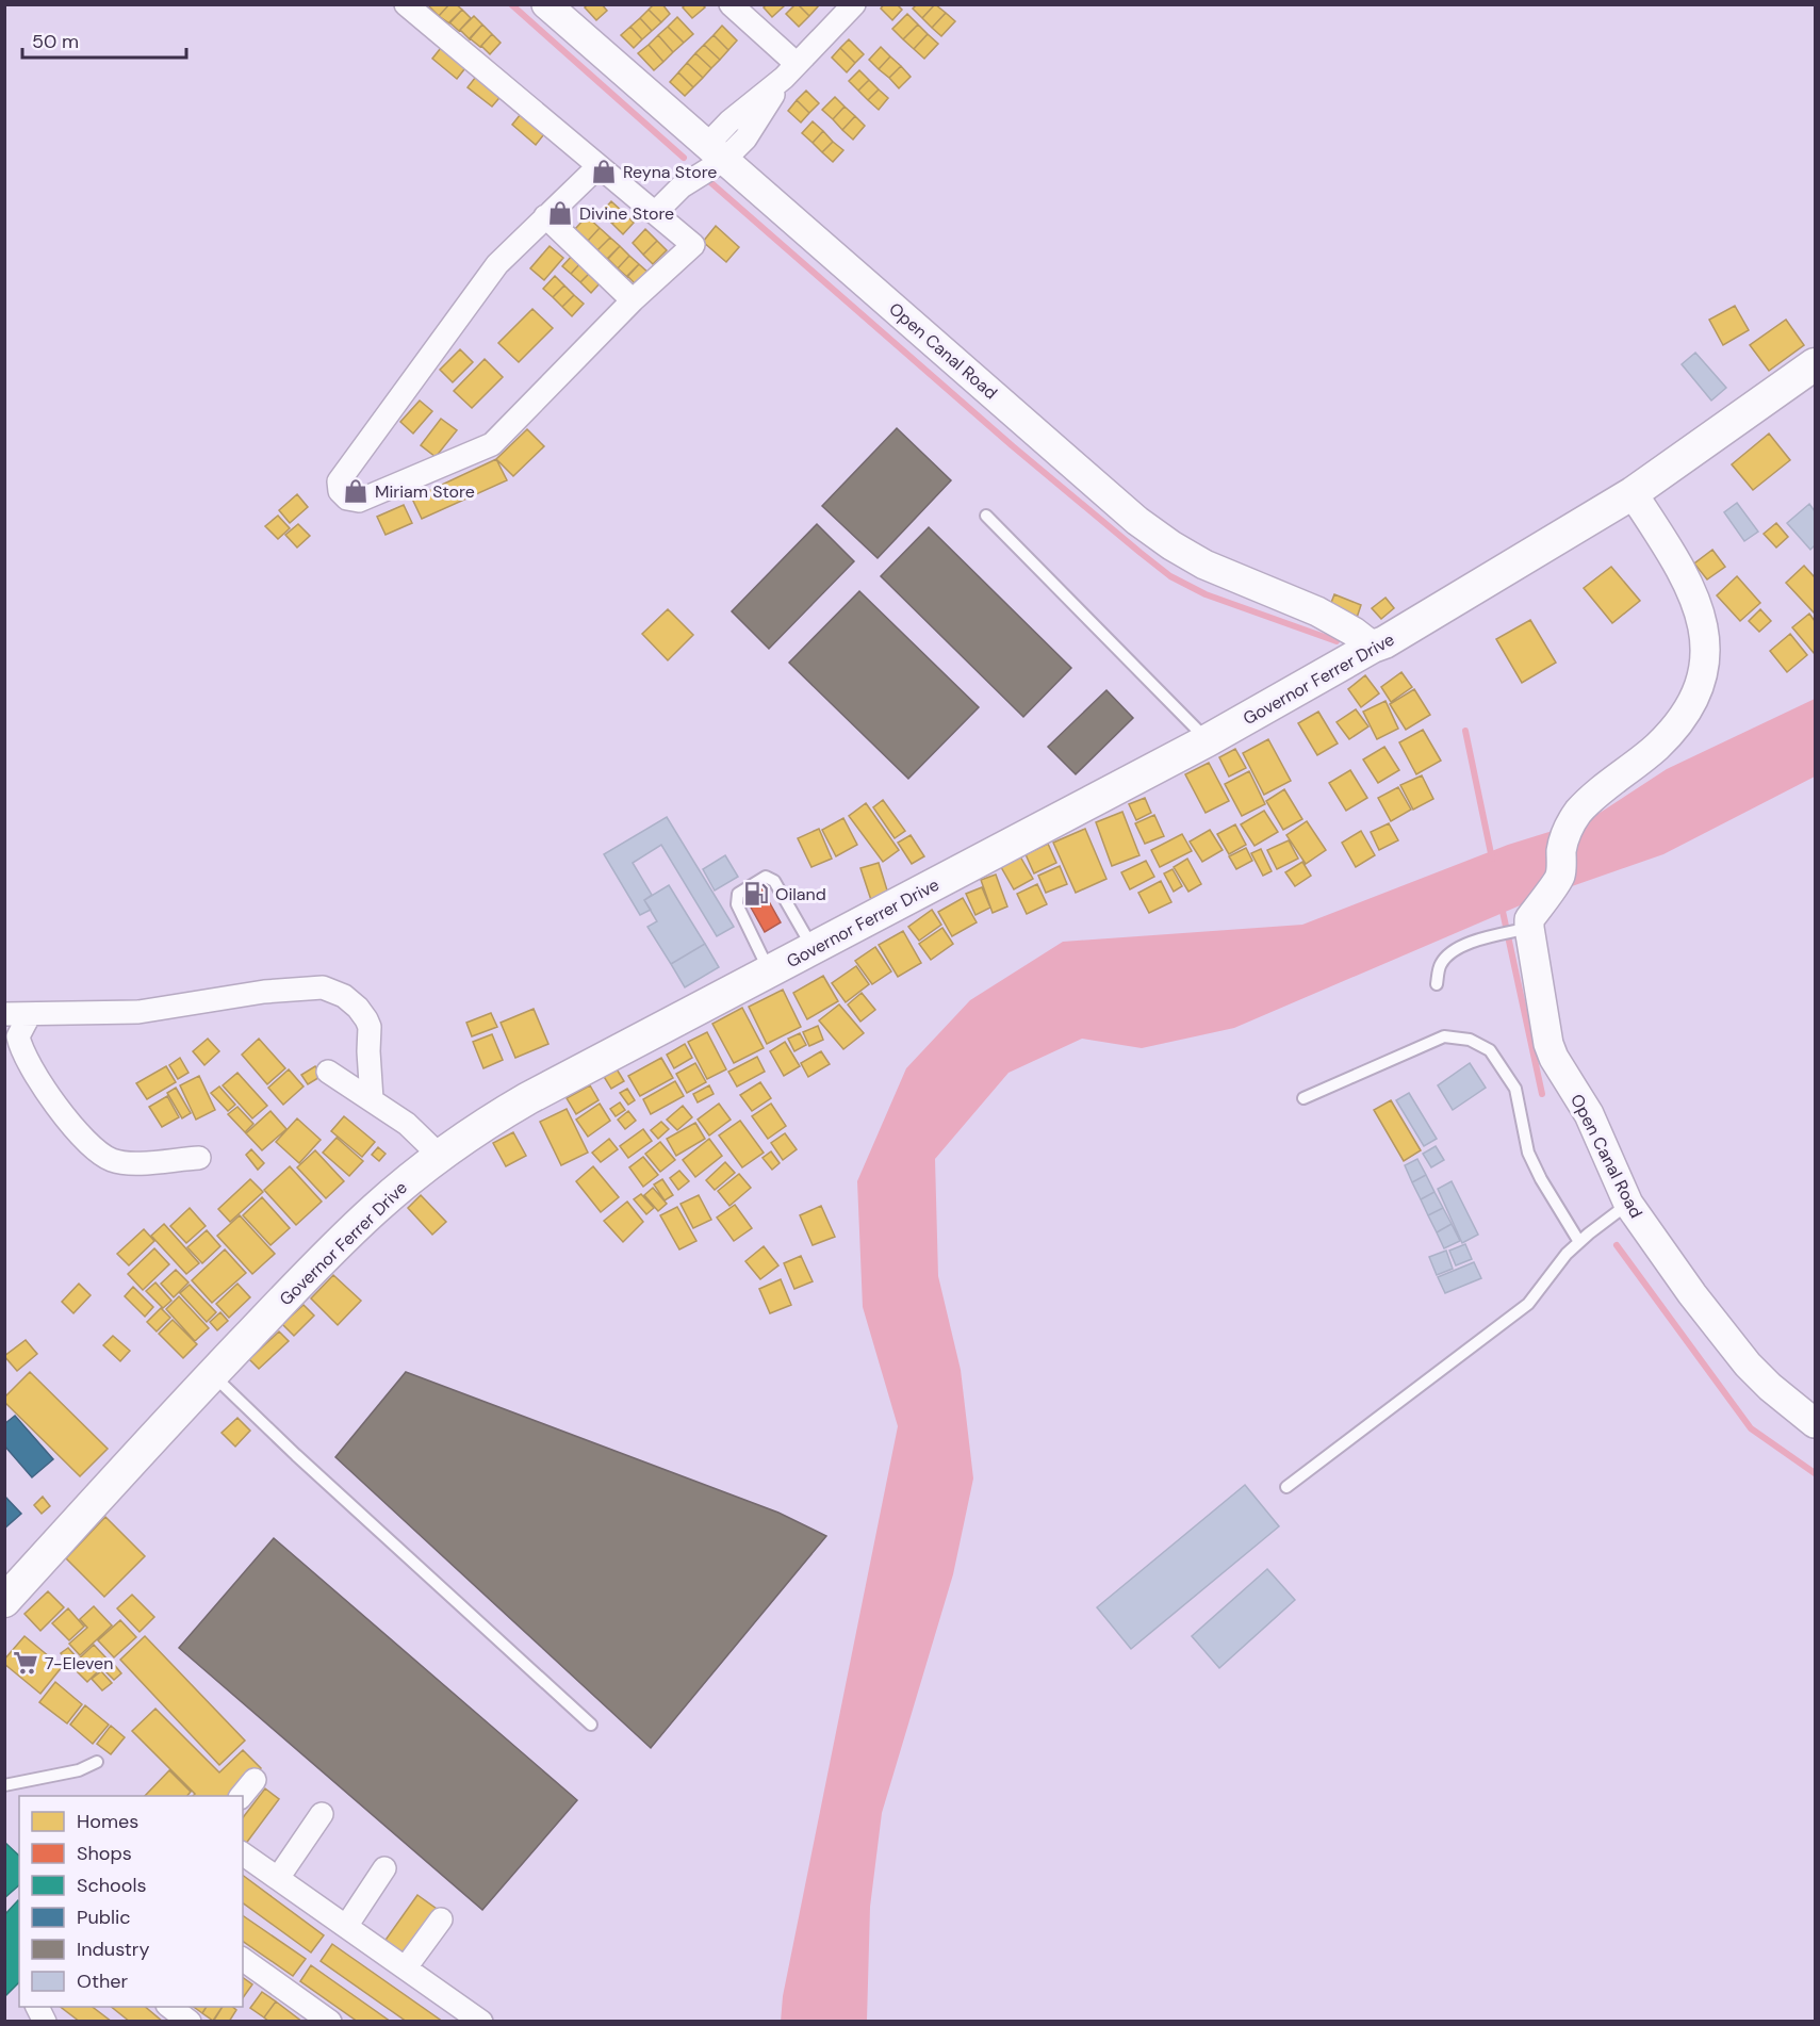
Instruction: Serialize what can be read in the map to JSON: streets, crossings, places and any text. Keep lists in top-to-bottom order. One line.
{"streets":{"main road":["Governor Ferrer Drive"],"street":["Open Canal Road"]},"crossings":[["Open Canal Road","Governor Ferrer Drive"]],"places":{"shop":["Reyna Store","Divine Store","Miriam Store"],"fuel station":["Oiland"],"supermarket":["7-Eleven"]},"legend":["Homes","Shops","Schools","Public","Industry","Other"],"scale_bar":"50 m"}
